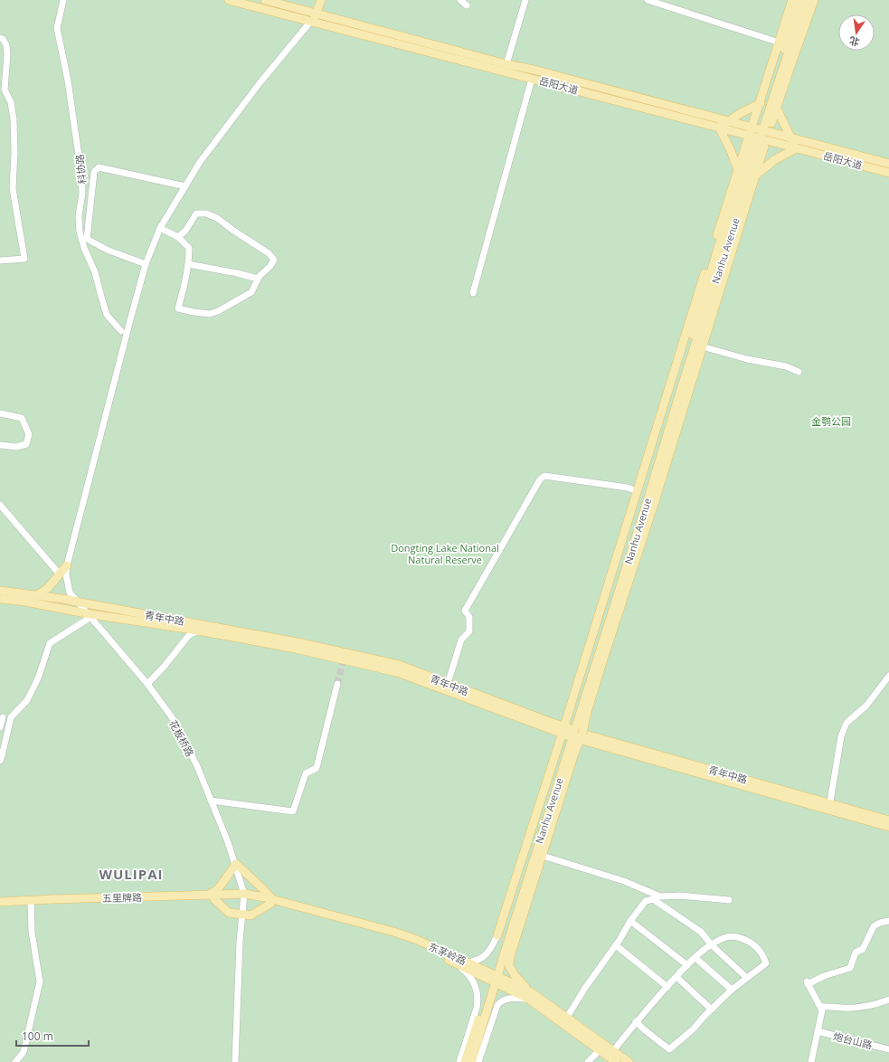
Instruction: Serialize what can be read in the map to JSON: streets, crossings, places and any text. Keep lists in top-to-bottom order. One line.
{"streets":{"main road":["岳阳大道","Nanhu Avenue","青年中路","五里牌路","东茅岭路"],"street":["科协路","花板桥路","炮台山路"]},"crossings":[["岳阳大道","Nanhu Avenue"],["岳阳大道","花板桥路"],["Nanhu Avenue","青年中路"],["Nanhu Avenue","东茅岭路"],["青年中路","花板桥路"],["花板桥路","五里牌路"],["花板桥路","东茅岭路"],["五里牌路","东茅岭路"]],"districts":["WULIPAI"],"parks":["金鹗公园","Dongting Lake National Natural Reserve"],"scale_bar":"100 m","north":"bottom"}
